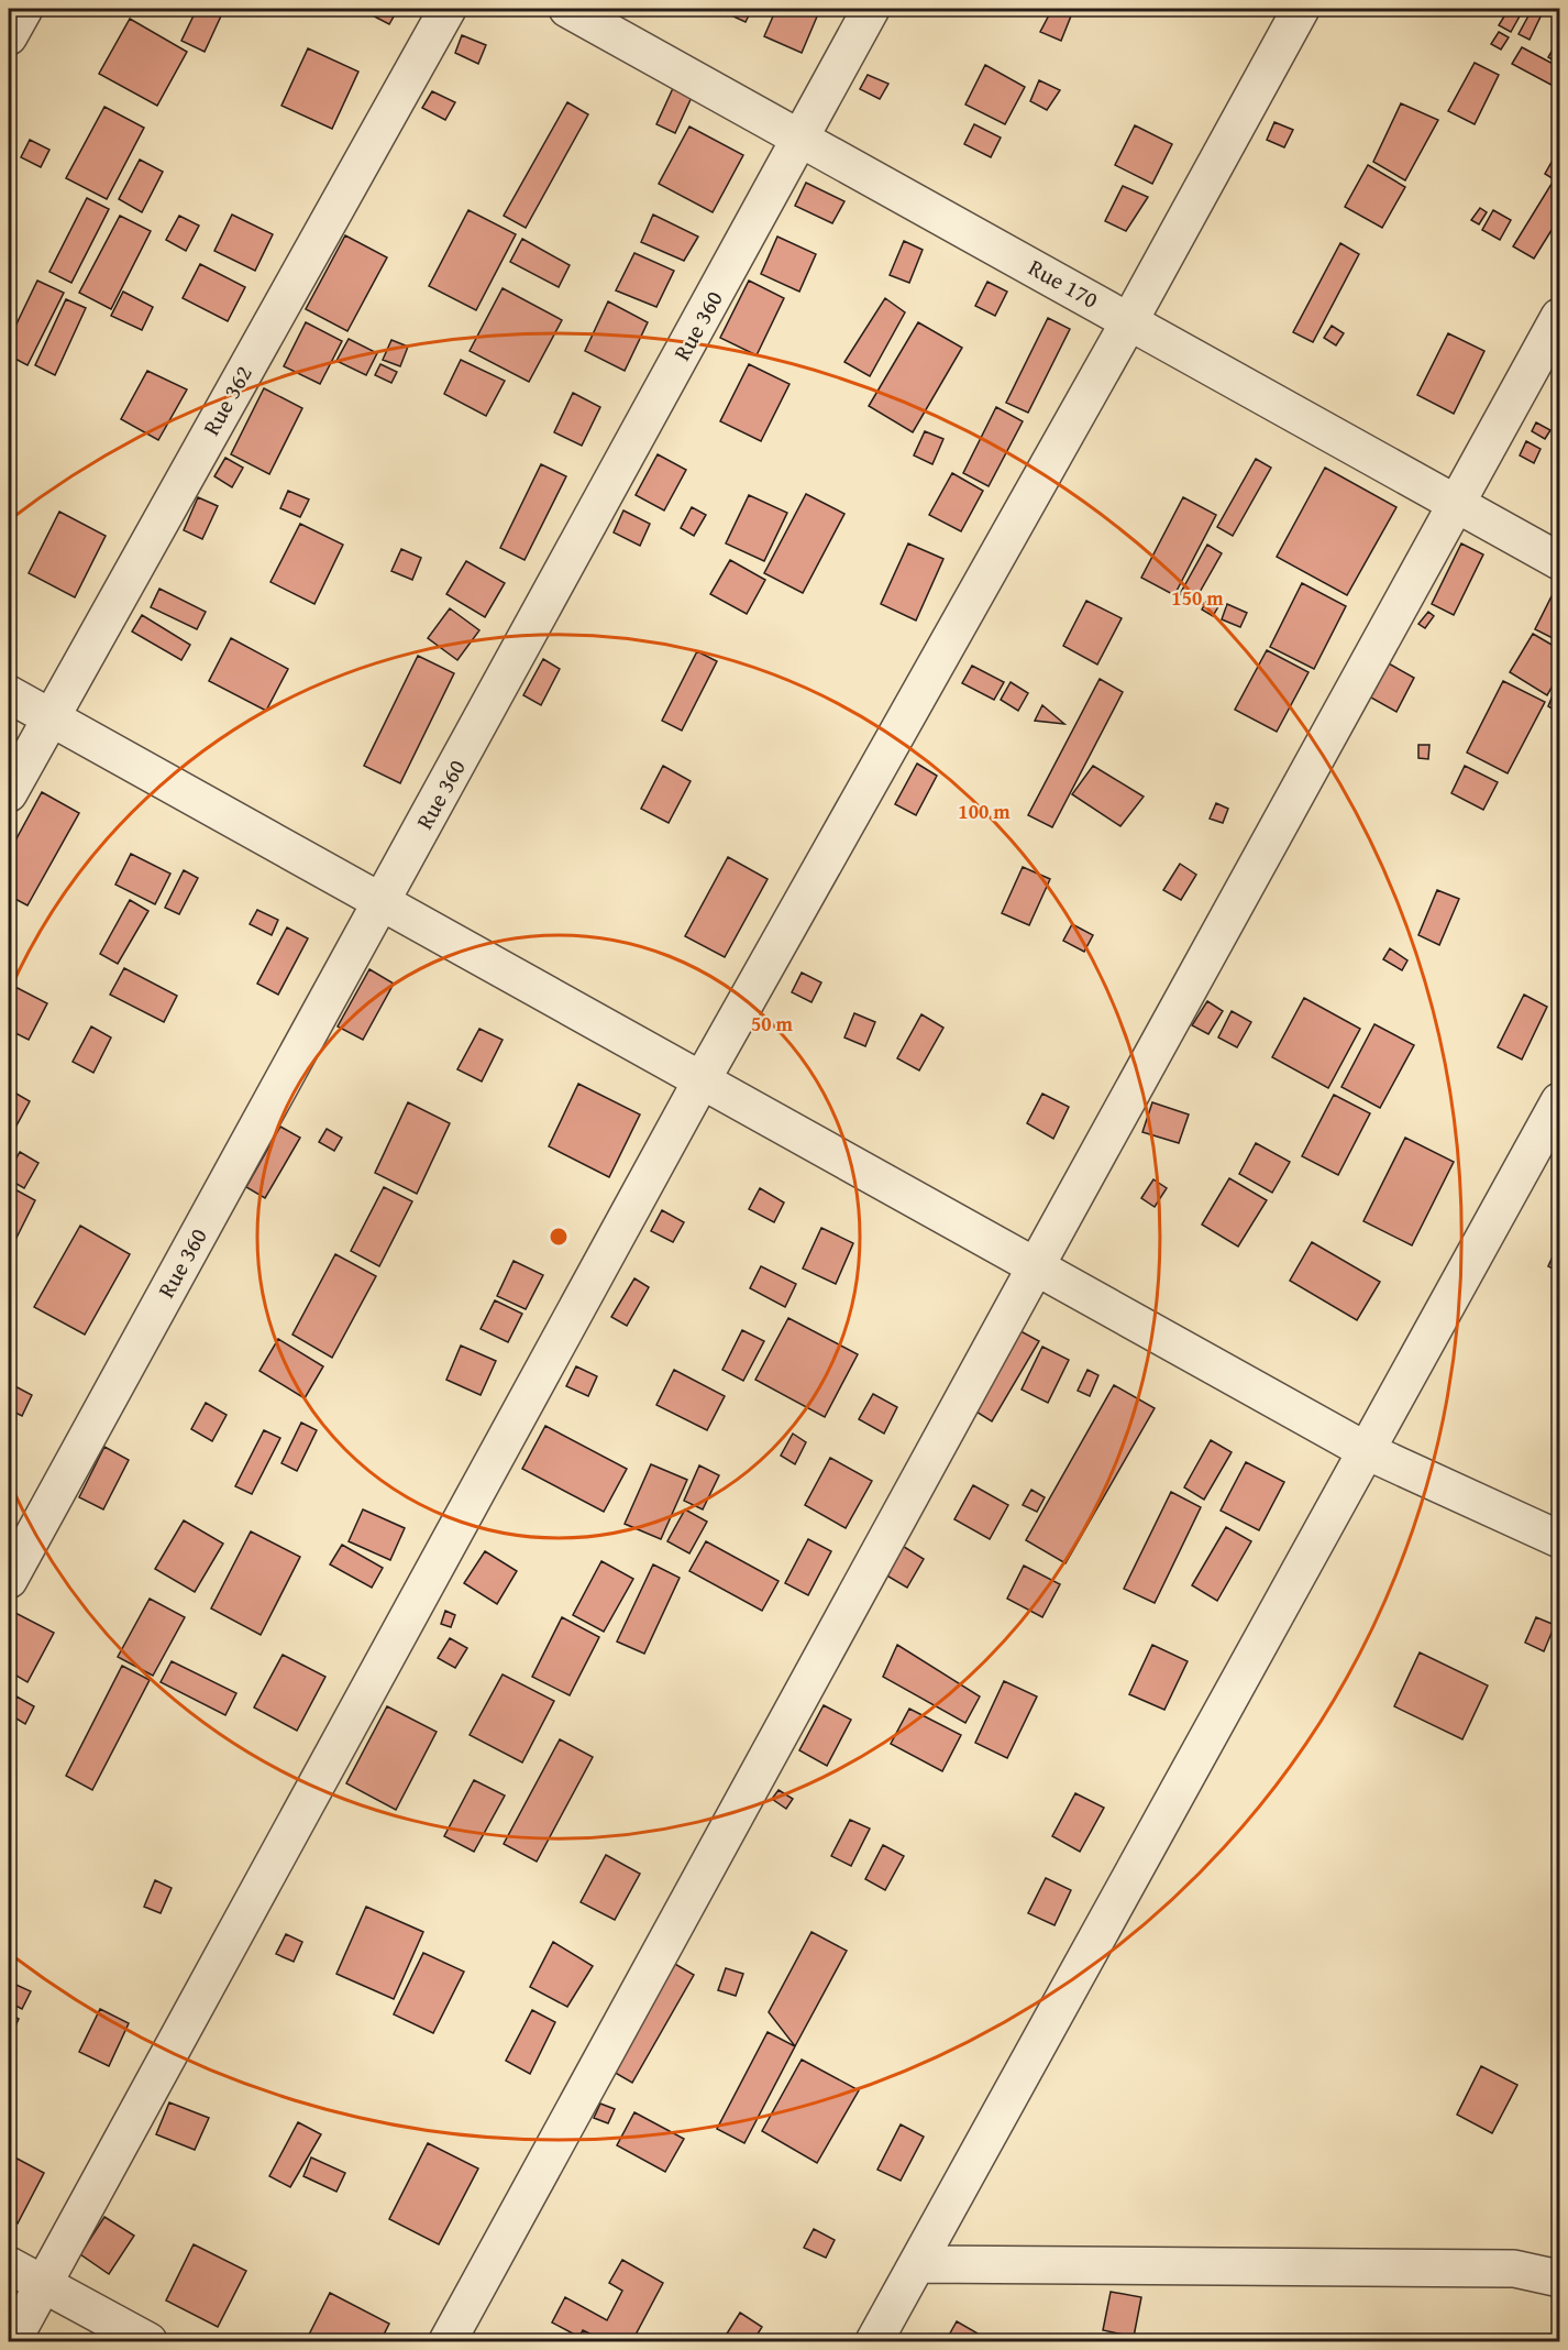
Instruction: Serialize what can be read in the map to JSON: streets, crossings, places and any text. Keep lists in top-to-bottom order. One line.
{"streets":{"street":["Rue 170","Rue 360","Rue 362"]},"crossings":[["Rue 170","Rue 360"]],"rings":["150 m","100 m","50 m"]}
